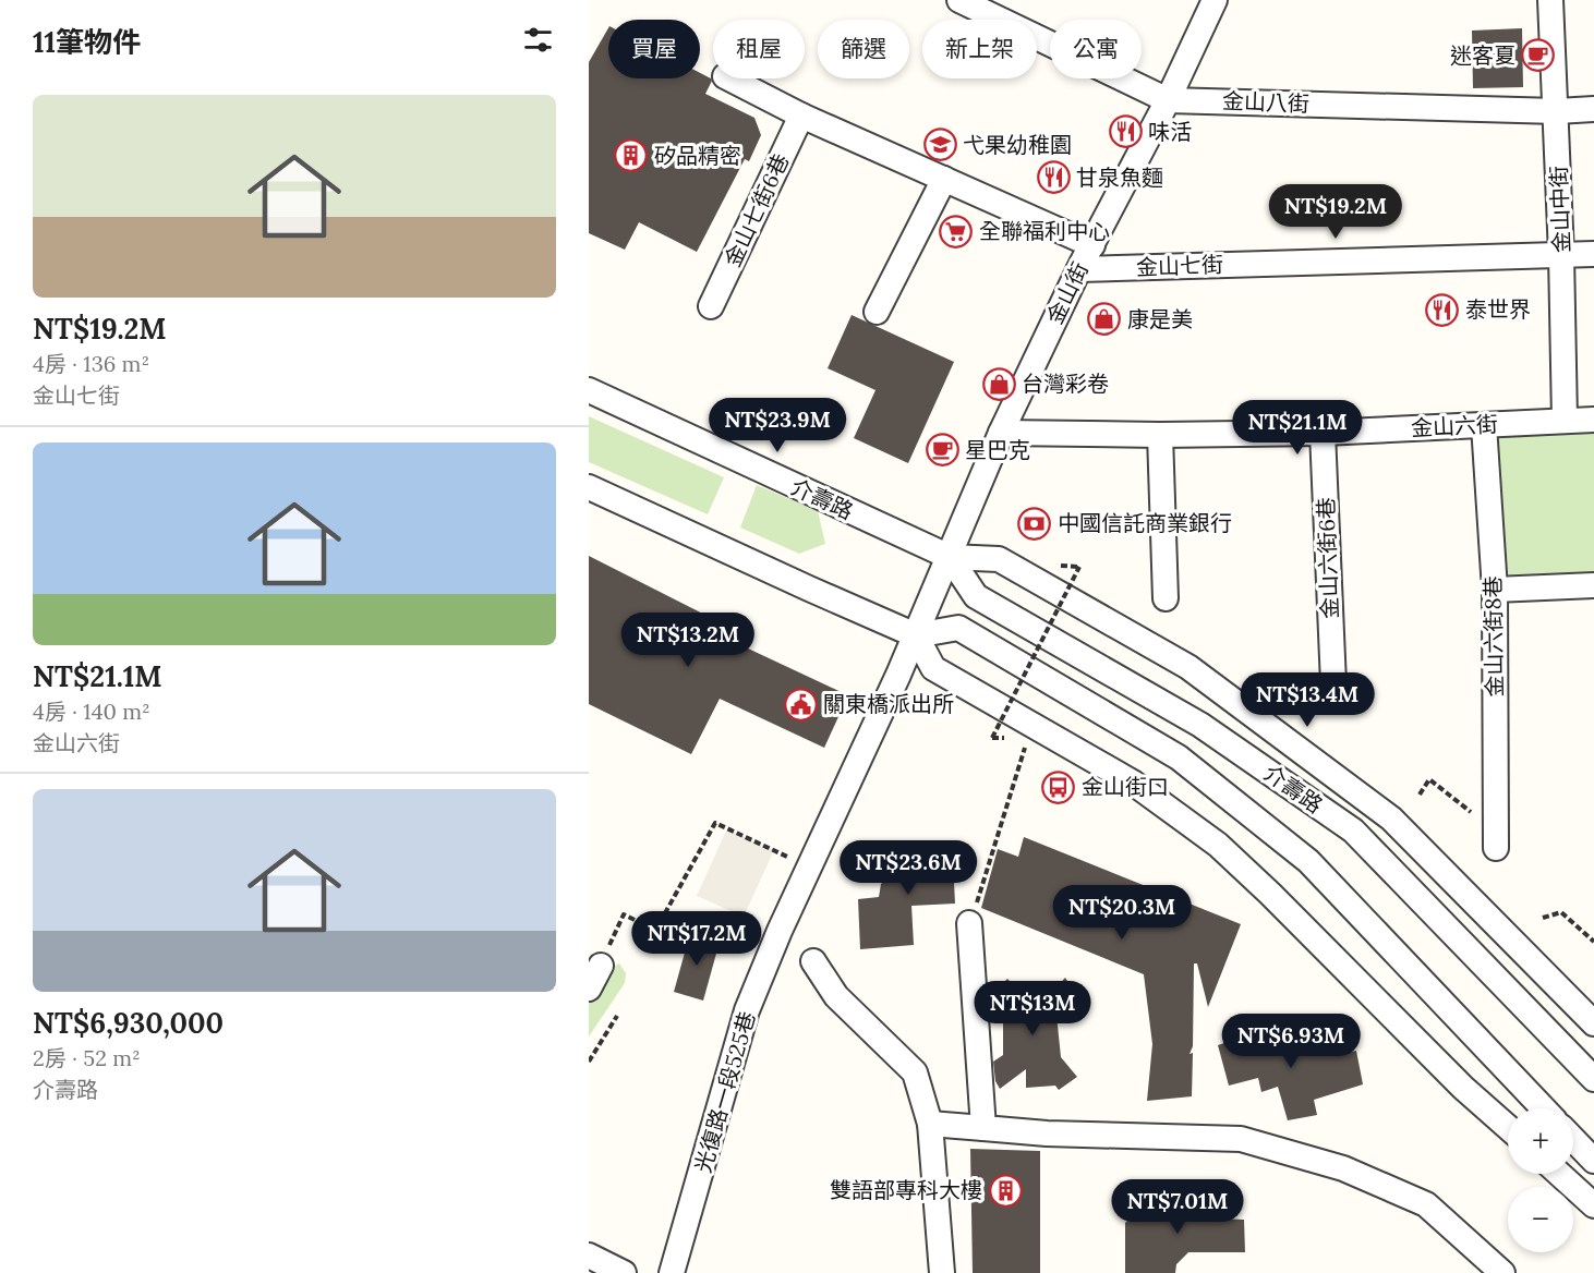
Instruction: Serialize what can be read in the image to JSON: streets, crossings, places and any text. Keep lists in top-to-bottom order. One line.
{"streets":{"street":["金山八街","金山中街","金山七街6巷","金山七街","金山街","金山六街","介壽路","金山六街6巷","金山六街8巷","光復路一段525巷"]},"crossings":[["金山八街","金山中街"],["金山八街","金山街"],["金山中街","金山七街"],["金山中街","金山六街"],["金山七街","金山街"],["金山街","金山六街"],["金山街","介壽路"],["金山街","光復路一段525巷"],["金山六街","金山六街6巷"],["金山六街","金山六街8巷"],["介壽路","光復路一段525巷"]],"places":{"cafe":["迷客夏","星巴克"],"restaurant":["味活","甘泉魚麵","泰世界"],"school or university":["弋果幼稚園"],"building":["矽品精密","雙語部專科大樓"],"supermarket":["全聯福利中心"],"shop":["康是美","台灣彩卷"],"bank":["中國信託商業銀行"],"public building":["關東橋派出所"],"bus stop":["金山街口"]},"page":{"heading":"11筆物件","chip":["買屋","租屋","篩選","新上架","公寓"],"list":[{"name":"NT$19.2M","note":"4房 · 136 m² · 金山七街"},{"name":"NT$21.1M","note":"4房 · 140 m² · 金山六街"},{"name":"NT$6,930,000","note":"2房 · 52 m² · 介壽路"}],"price":["NT$19.2M","NT$23.9M","NT$21.1M","NT$13.2M","NT$13.4M","NT$23.6M","NT$20.3M","NT$17.2M","NT$13M","NT$6.93M","NT$7.01M"],"map_buttons":["+","−"]}}
